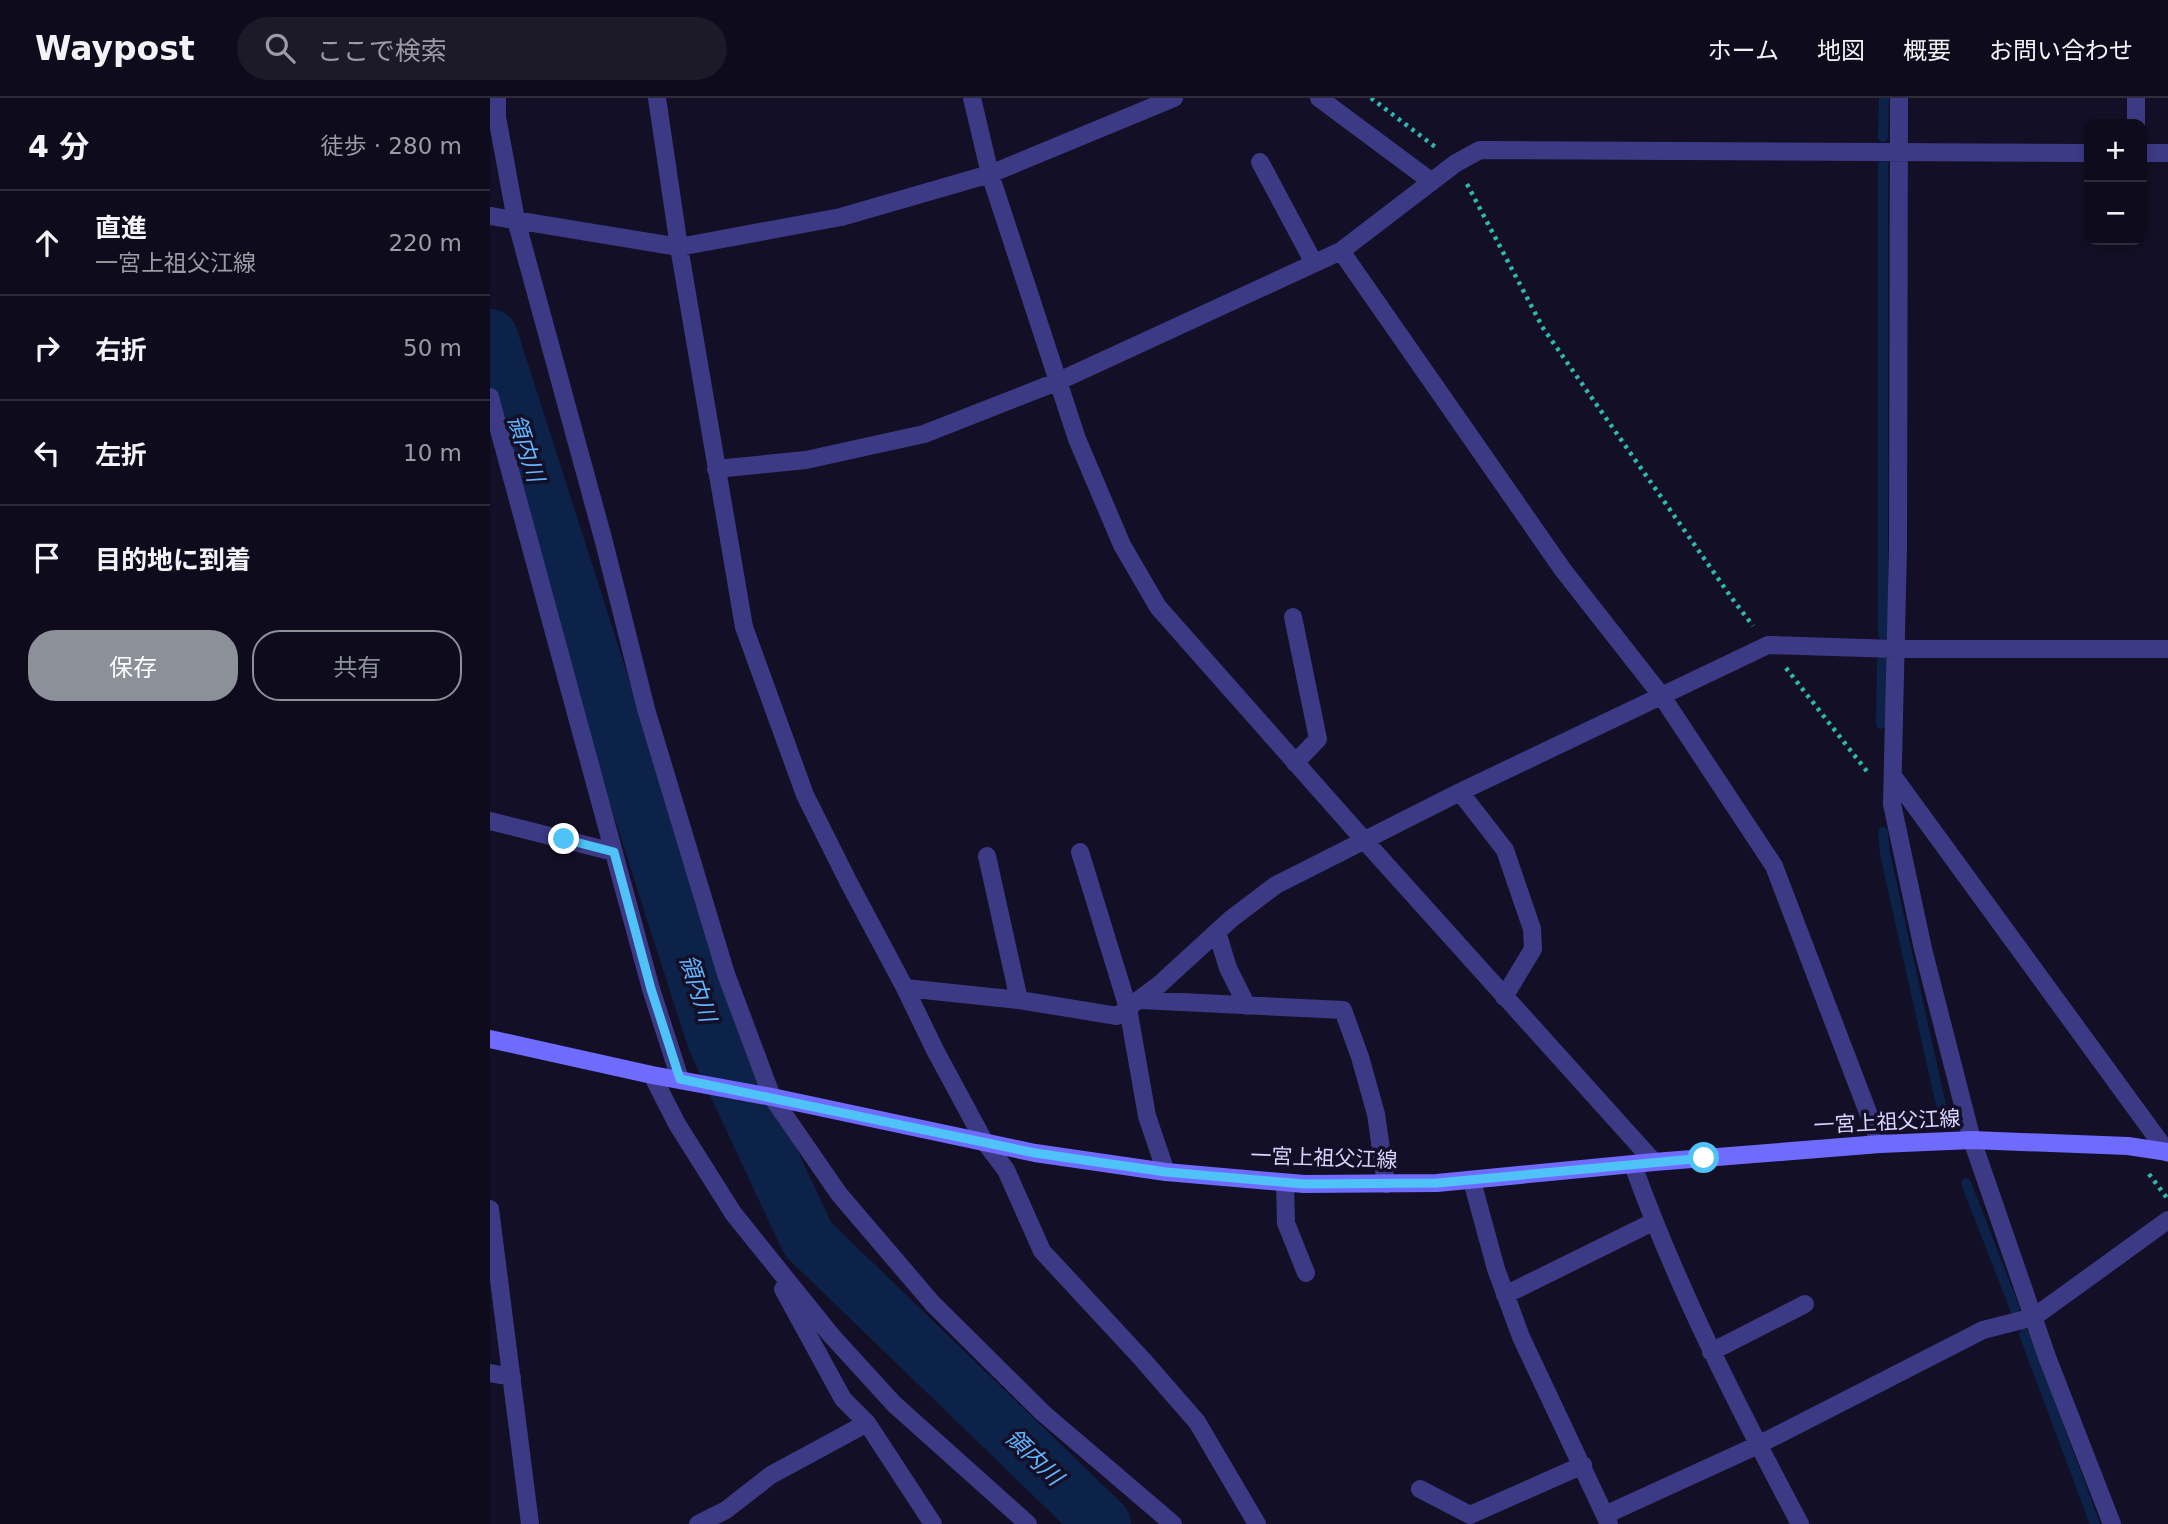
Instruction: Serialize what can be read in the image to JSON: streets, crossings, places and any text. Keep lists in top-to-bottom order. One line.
{"streets":{"main road":["一宮上祖父江線"]},"water":["領内川"],"page":{"header":"Waypost","search":"ここで検索","nav":["ホーム","地図","概要","お問い合わせ"],"heading":["4 分","徒歩 · 280 m"],"map_buttons":["+","−"],"list":[["直進","一宮上祖父江線","220 m"],["右折","50 m"],["左折","10 m"],"目的地に到着"],"buttons":["保存","共有"]}}
